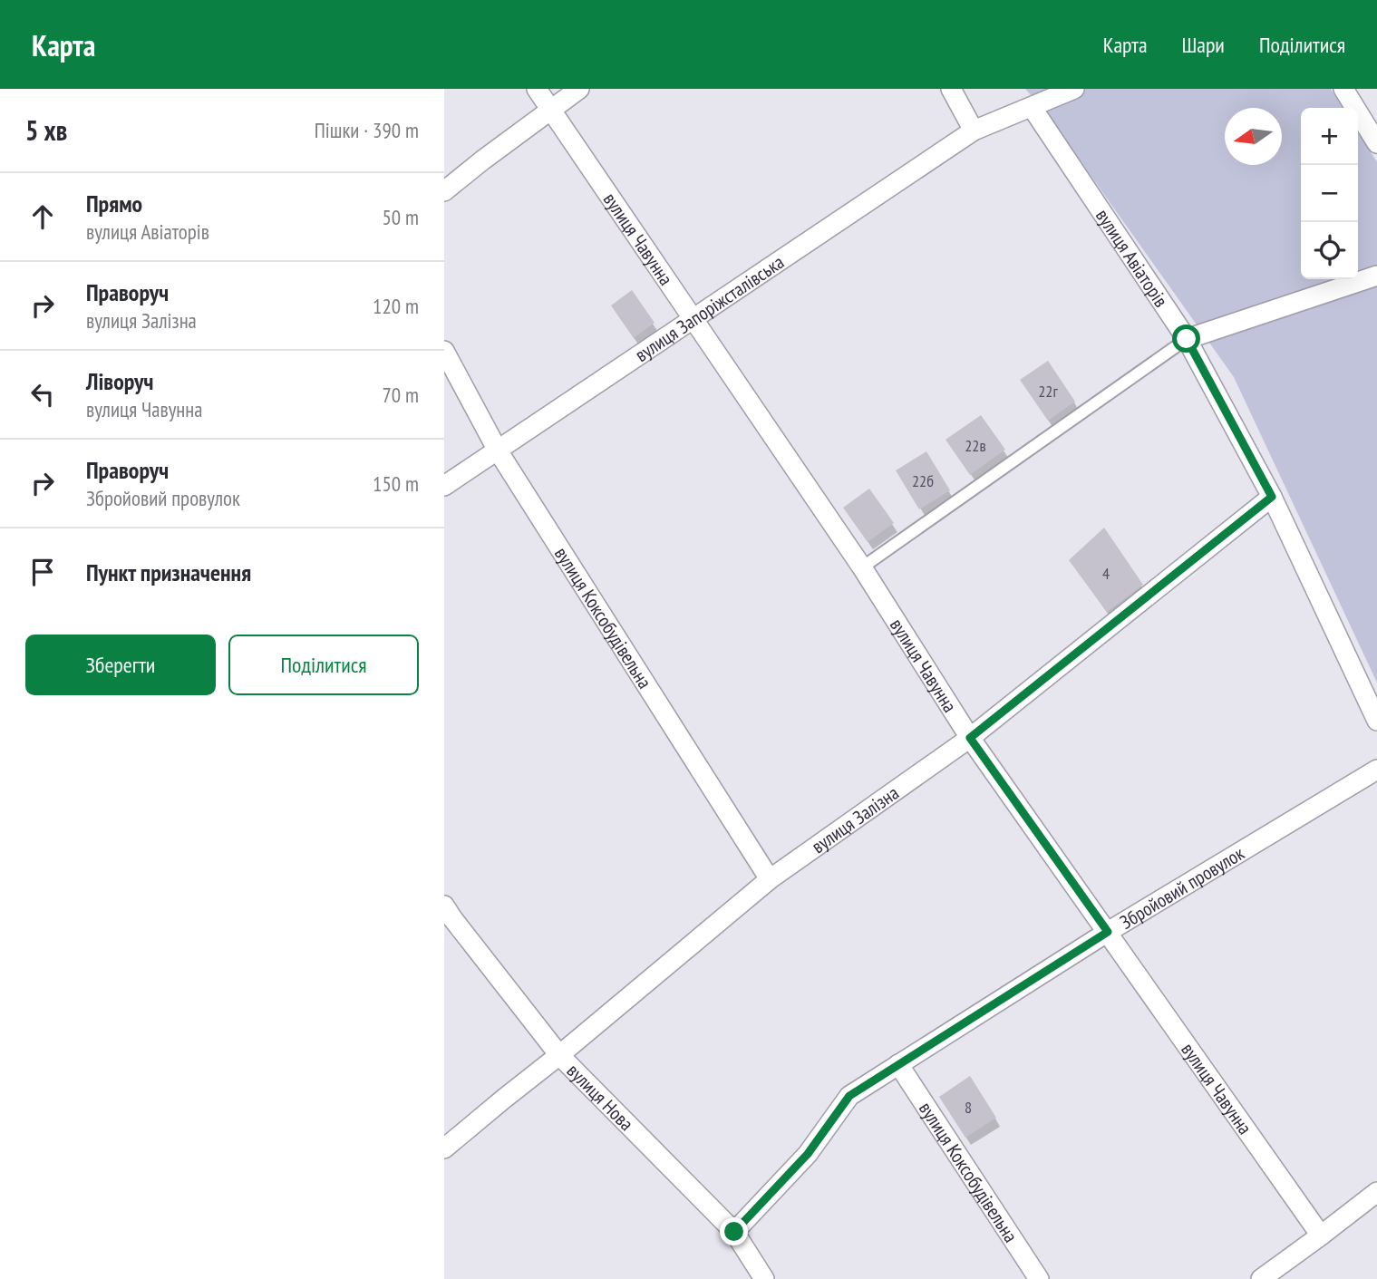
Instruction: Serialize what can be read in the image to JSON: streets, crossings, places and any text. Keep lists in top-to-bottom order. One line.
{"streets":{"street":["вулиця Чавунна","вулиця Авіаторів","вулиця Запоріжсталівська","вулиця Коксобудівельна","вулиця Залізна","Збройовий провулок","вулиця Нова"]},"crossings":[["вулиця Чавунна","вулиця Запоріжсталівська"],["вулиця Чавунна","вулиця Залізна"],["вулиця Чавунна","Збройовий провулок"],["вулиця Авіаторів","вулиця Запоріжсталівська"],["вулиця Авіаторів","вулиця Залізна"],["вулиця Запоріжсталівська","вулиця Коксобудівельна"],["вулиця Коксобудівельна","вулиця Залізна"],["вулиця Коксобудівельна","Збройовий провулок"],["вулиця Залізна","вулиця Нова"],["Збройовий провулок","вулиця Нова"]],"house_numbers":["22г","22в","22б","4","8"],"north":"left","page":{"header":"Карта","nav":["Карта","Шари","Поділитися"],"heading":["5 хв","Пішки · 390 m"],"map_buttons":["+","−"],"list":[["Прямо","вулиця Авіаторів","50 m"],["Праворуч","вулиця Залізна","120 m"],["Ліворуч","вулиця Чавунна","70 m"],["Праворуч","Збройовий провулок","150 m"],"Пункт призначення"],"buttons":["Зберегти","Поділитися"]}}
